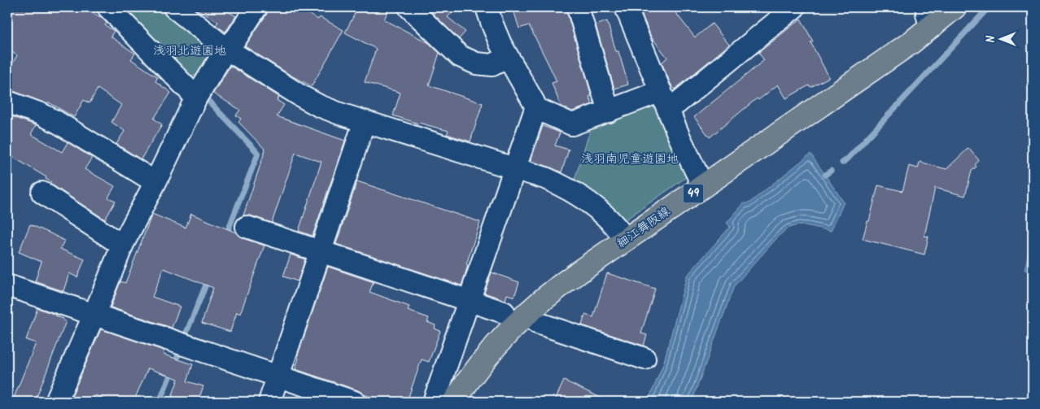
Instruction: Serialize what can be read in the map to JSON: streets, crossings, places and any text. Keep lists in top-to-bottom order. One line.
{"streets":{"main road":["49","細江舞阪線"]},"parks":["浅羽北遊園地","浅羽南児童遊園地"],"north":"left"}
